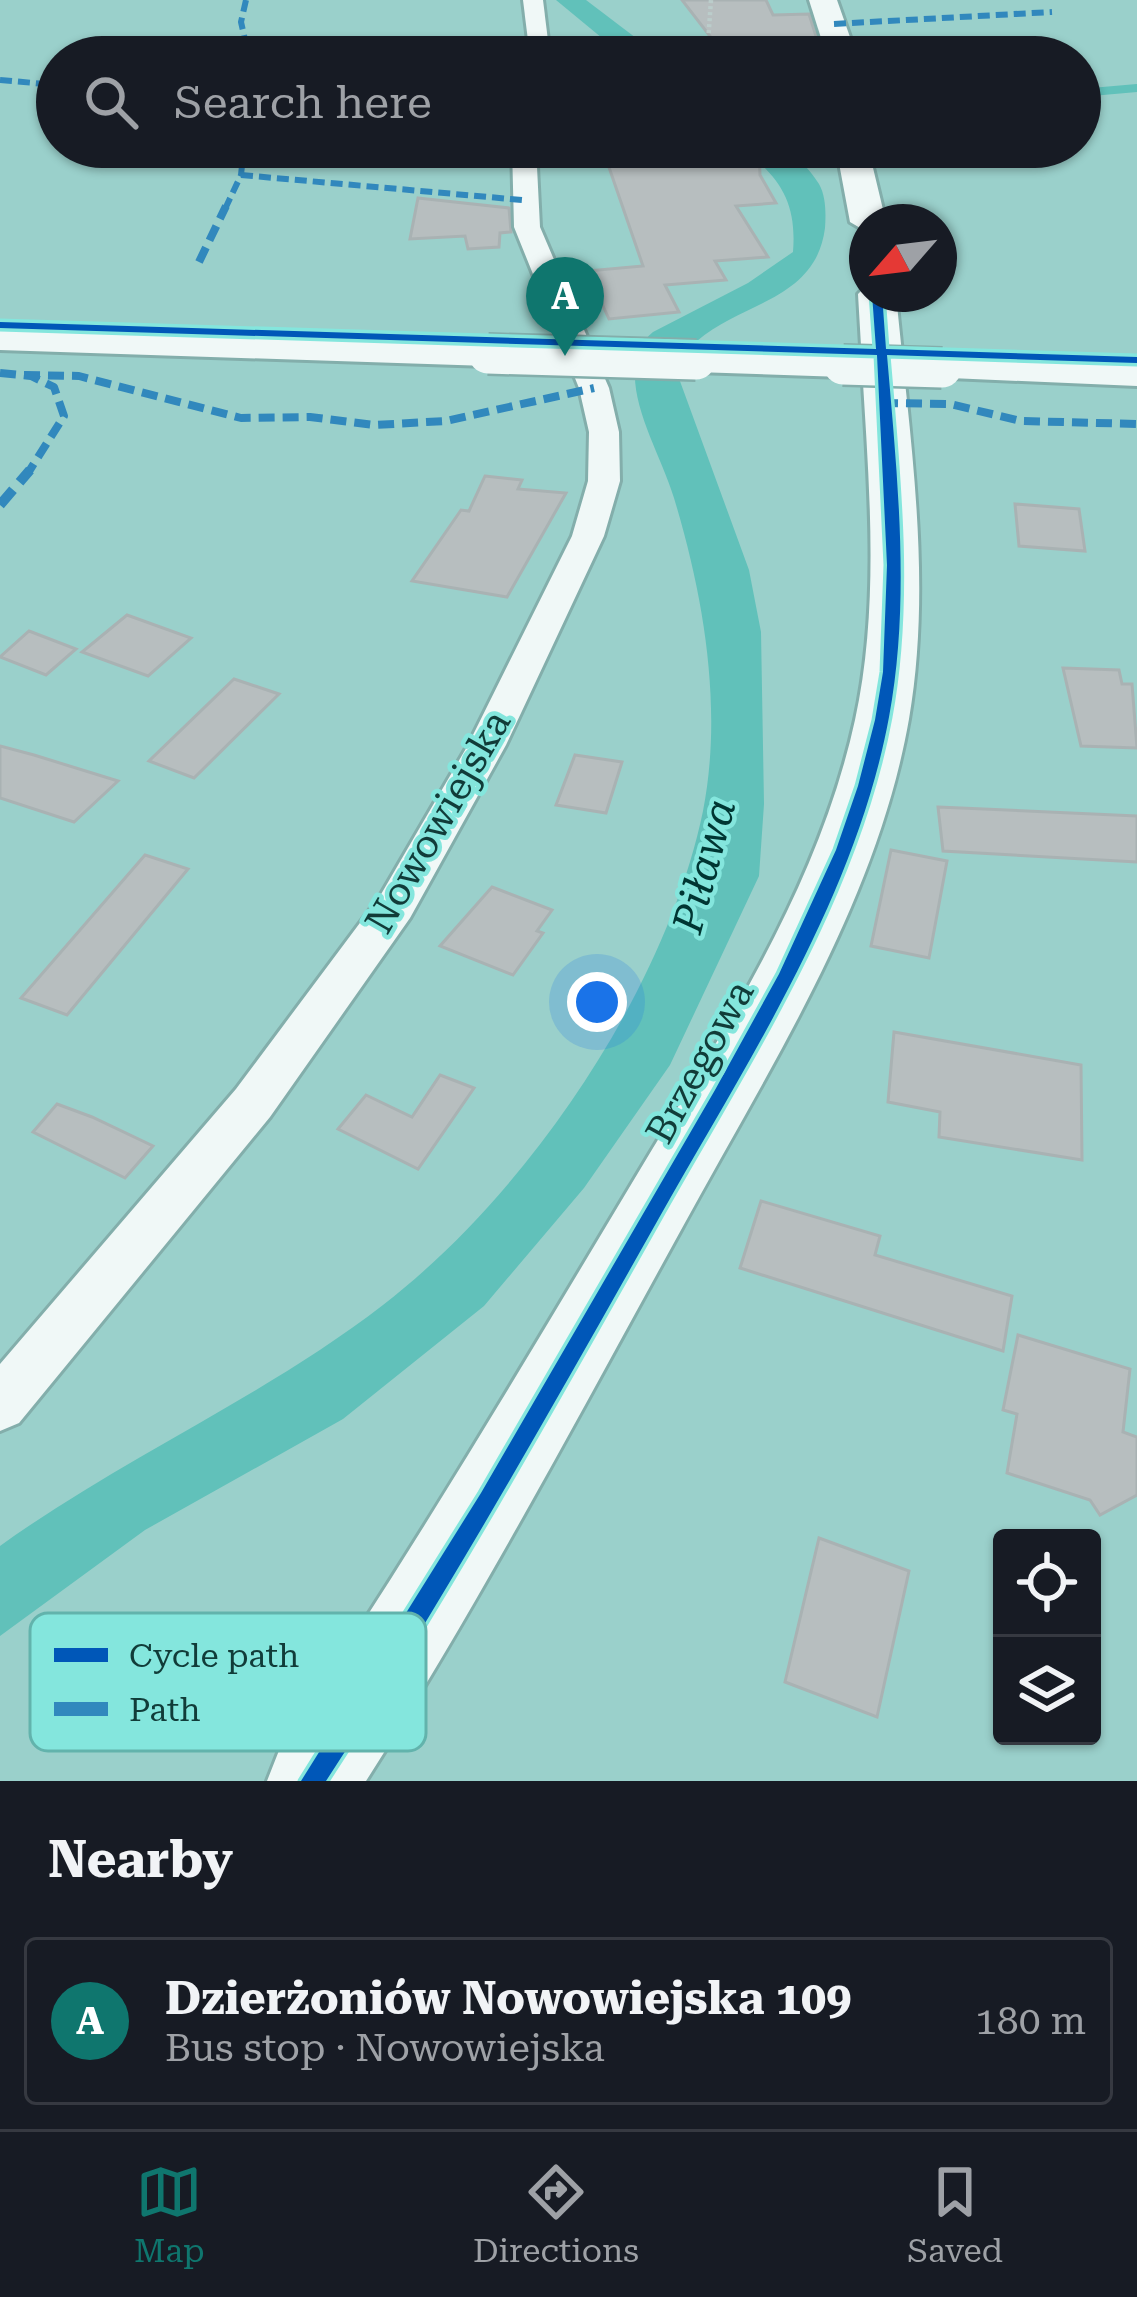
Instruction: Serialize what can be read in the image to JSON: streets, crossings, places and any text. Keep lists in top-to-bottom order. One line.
{"streets":{"street":["Nowowiejska","Brzegowa"]},"water":["Piława"],"legend":["Cycle path","Path"],"north":"bottom left","page":{"search":"Search here","pins":"A","heading":"Nearby","list":[{"mark":"A","name":"Dzierżoniów Nowowiejska 109","note":"Bus stop · Nowowiejska","value":"180 m"}],"nav":["Map","Directions","Saved"]}}
